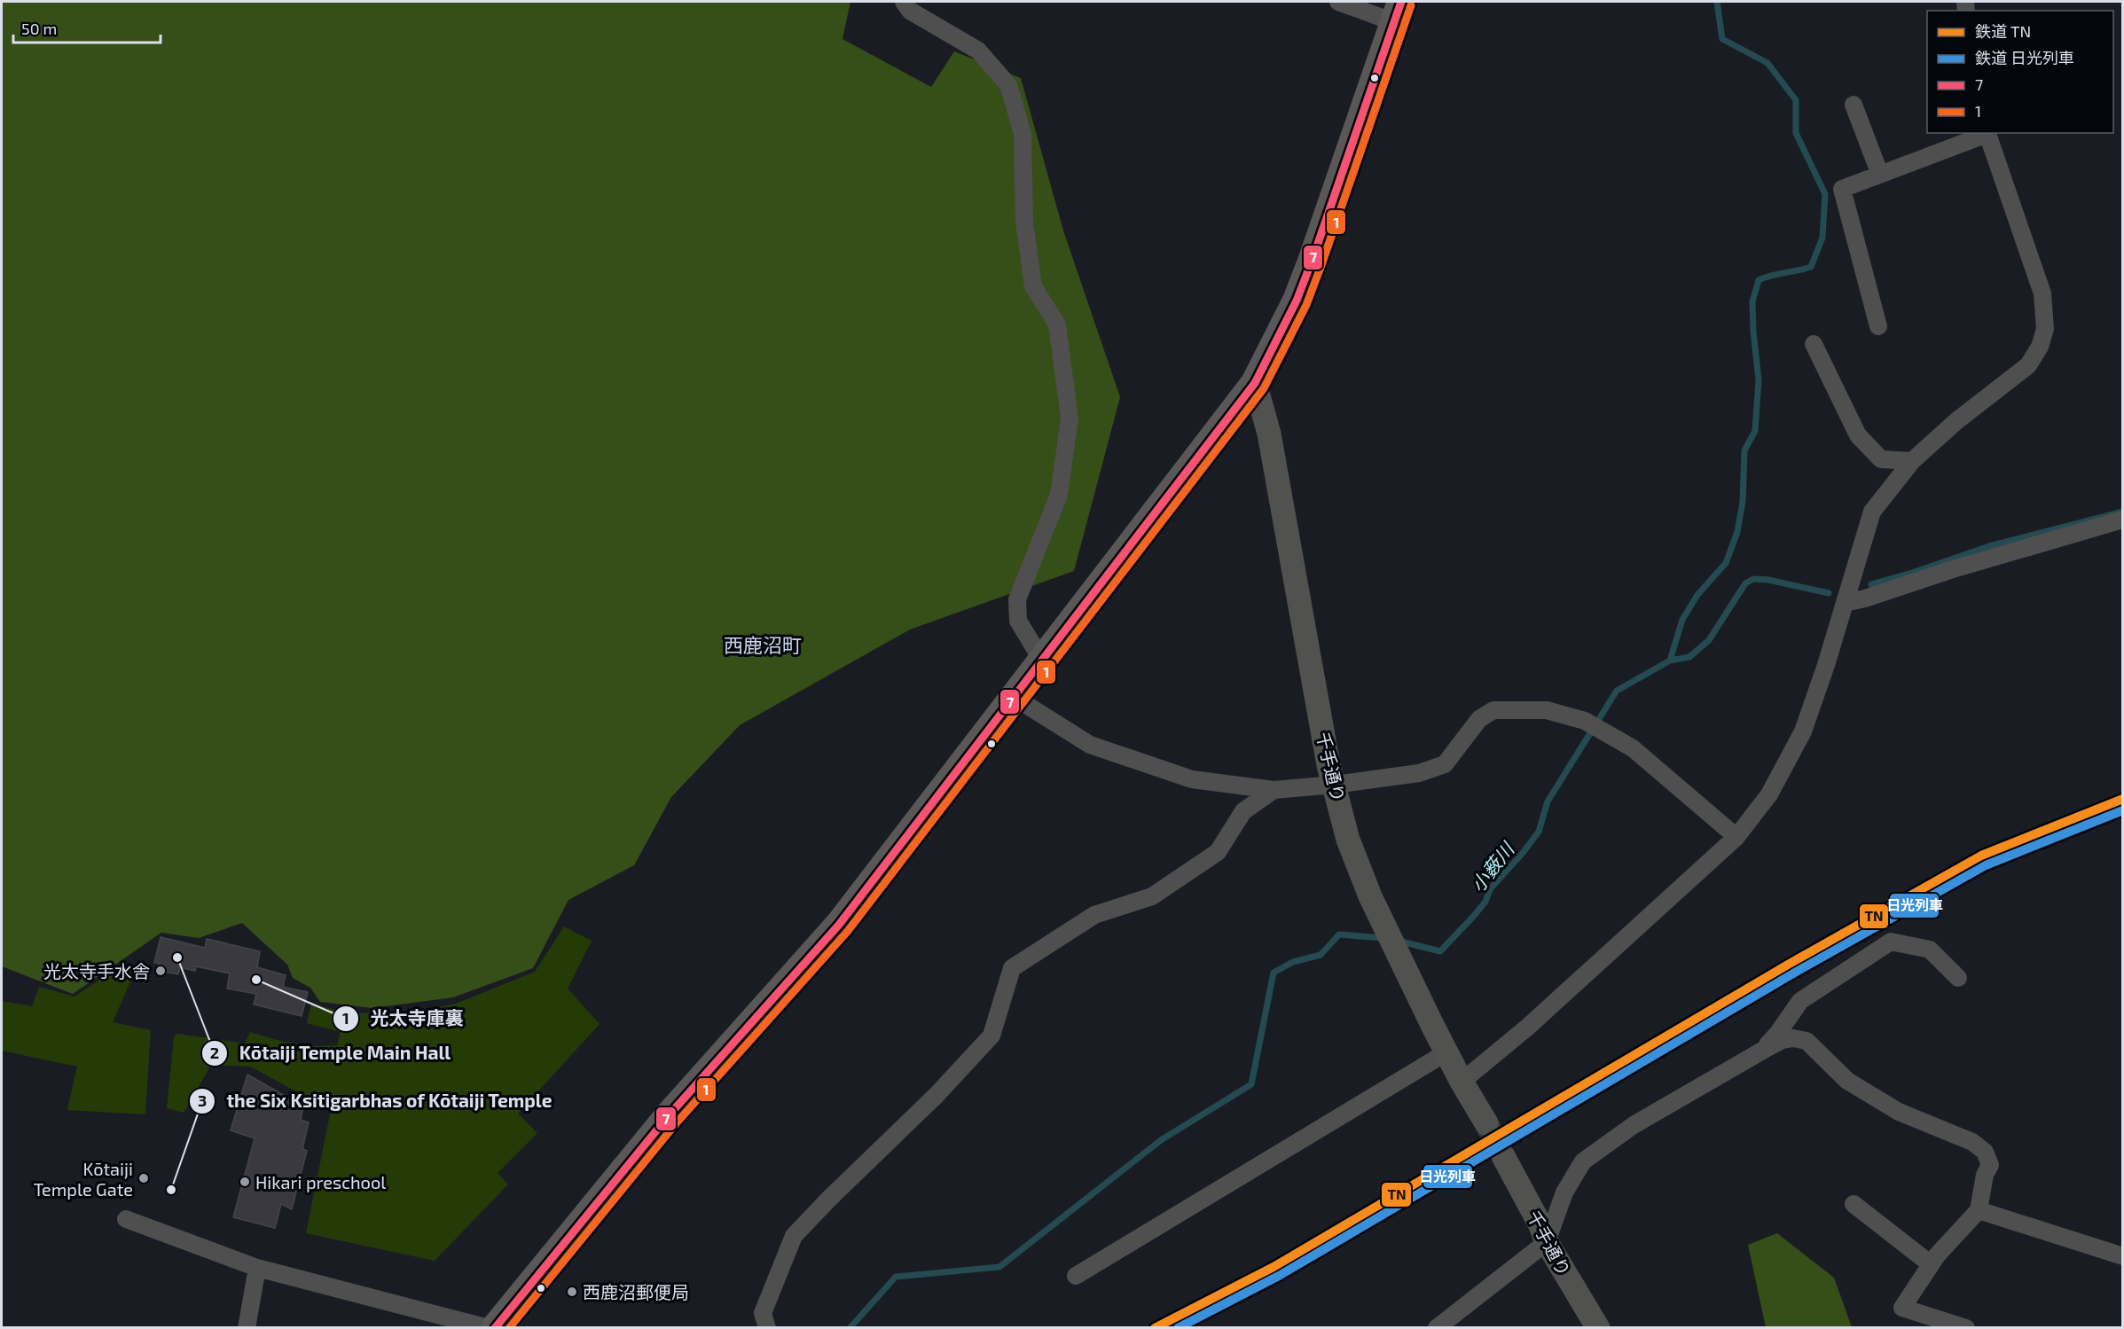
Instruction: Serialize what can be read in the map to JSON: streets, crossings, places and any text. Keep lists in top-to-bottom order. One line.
{"streets":{"street":["千手通り"]},"districts":["西鹿沼町"],"water":["小薮川"],"places":["Kōtaiji Temple Main Hall","光太寺手水舎","光太寺庫裏","Kōtaiji Temple Gate","Hikari preschool","the Six Ksitigarbhas of Kōtaiji Temple","西鹿沼郵便局"],"lines":["transit line 7","transit line 1","rail line TN","rail line 日光列車"],"legend":["鉄道 TN","鉄道 日光列車","7","1"],"scale_bar":"50 m"}
